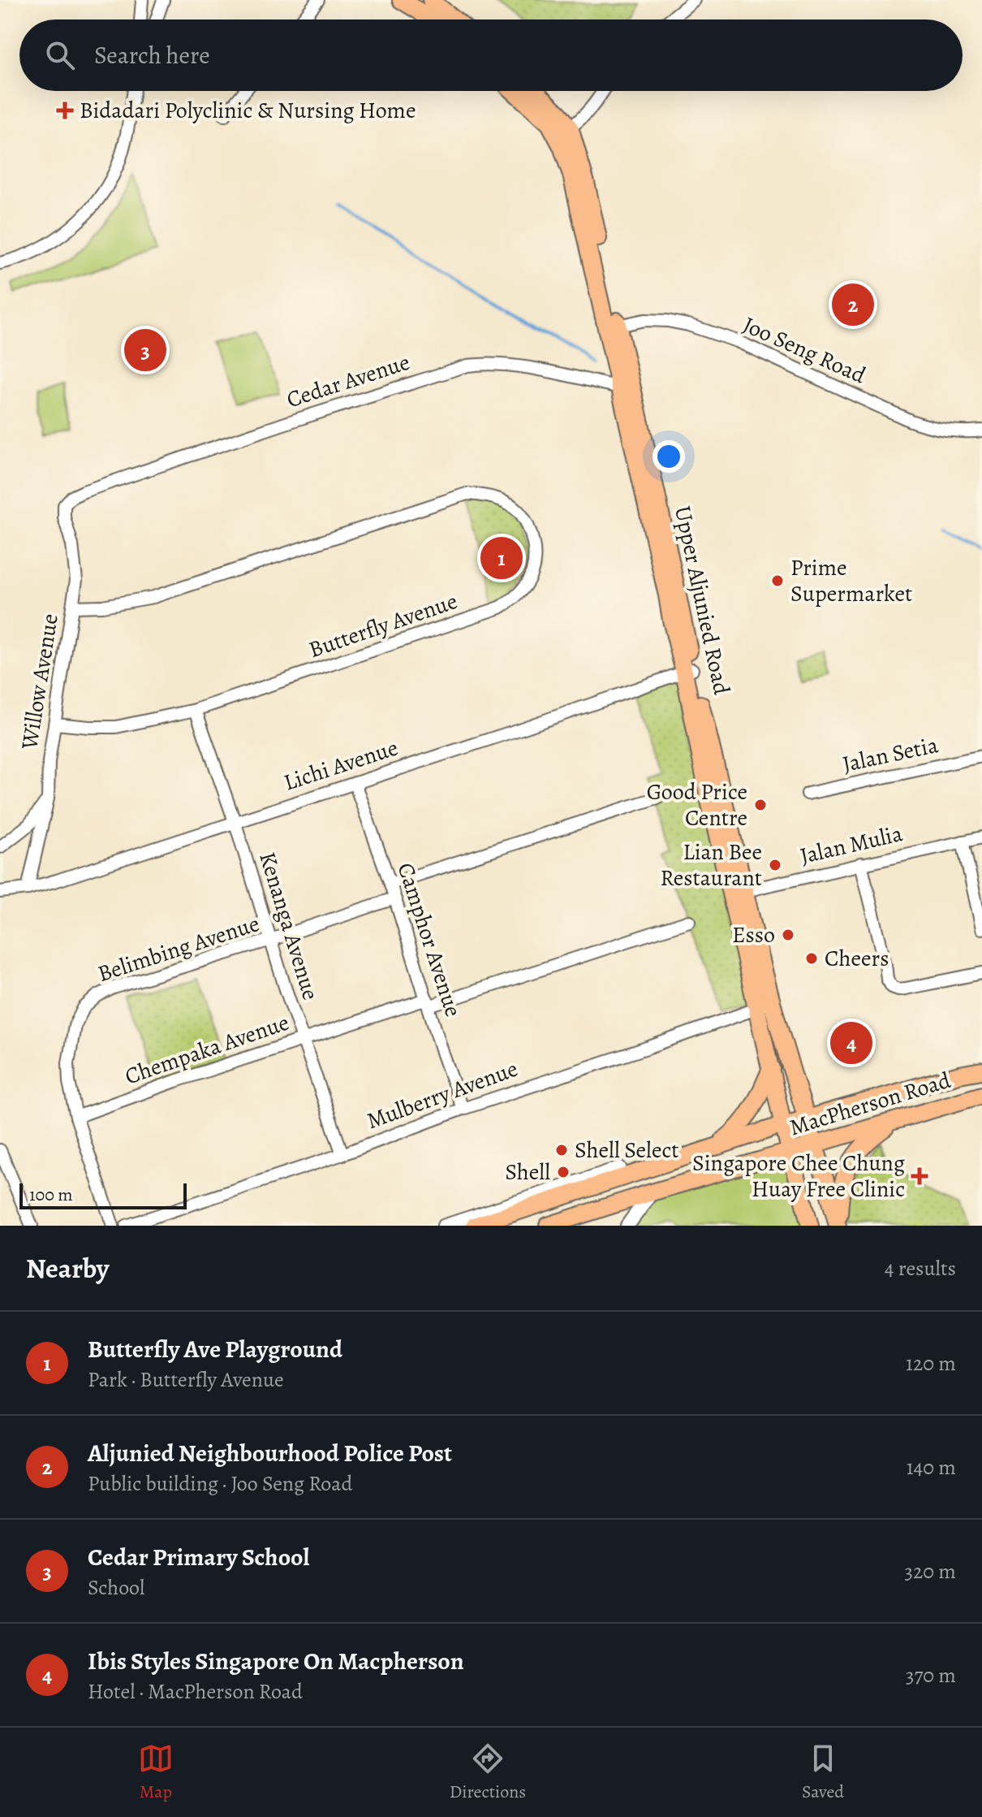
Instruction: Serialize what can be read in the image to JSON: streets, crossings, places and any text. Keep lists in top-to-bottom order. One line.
{"streets":{"main road":["Upper Aljunied Road","MacPherson Road"],"street":["Joo Seng Road","Cedar Avenue","Butterfly Avenue","Willow Avenue","Jalan Setia","Lichi Avenue","Jalan Mulia","Kenanga Avenue","Camphor Avenue","Belimbing Avenue","Chempaka Avenue","Mulberry Avenue"]},"crossings":[["Joo Seng Road","Upper Aljunied Road"],["Cedar Avenue","Upper Aljunied Road"],["Cedar Avenue","Willow Avenue"],["Upper Aljunied Road","Lichi Avenue"],["Upper Aljunied Road","Jalan Mulia"],["Upper Aljunied Road","Mulberry Avenue"],["Upper Aljunied Road","MacPherson Road"],["Butterfly Avenue","Willow Avenue"],["Butterfly Avenue","Kenanga Avenue"],["Willow Avenue","Lichi Avenue"],["Lichi Avenue","Kenanga Avenue"],["Lichi Avenue","Camphor Avenue"],["Kenanga Avenue","Belimbing Avenue"],["Kenanga Avenue","Chempaka Avenue"],["Kenanga Avenue","Mulberry Avenue"],["Camphor Avenue","Belimbing Avenue"],["Camphor Avenue","Chempaka Avenue"],["Camphor Avenue","Mulberry Avenue"],["Belimbing Avenue","Chempaka Avenue"]],"places":{"health":["Bidadari Polyclinic & Nursing Home","Singapore Chee Chung Huay Free Clinic"],"other":["Prime Supermarket","Good Price Centre","Lian Bee Restaurant","Esso","Cheers","Shell Select","Shell"]},"scale_bar":"100 m","page":{"search":"Search here","pins":["2","3","1","4"],"scale":"100 m","heading":["Nearby","4 results"],"list":[{"mark":"1","name":"Butterfly Ave Playground","note":"Park · Butterfly Avenue","value":"120 m"},{"mark":"2","name":"Aljunied Neighbourhood Police Post","note":"Public building · Joo Seng Road","value":"140 m"},{"mark":"3","name":"Cedar Primary School","note":"School","value":"320 m"},{"mark":"4","name":"Ibis Styles Singapore On Macpherson","note":"Hotel · MacPherson Road","value":"370 m"}],"nav":["Map","Directions","Saved"]}}
